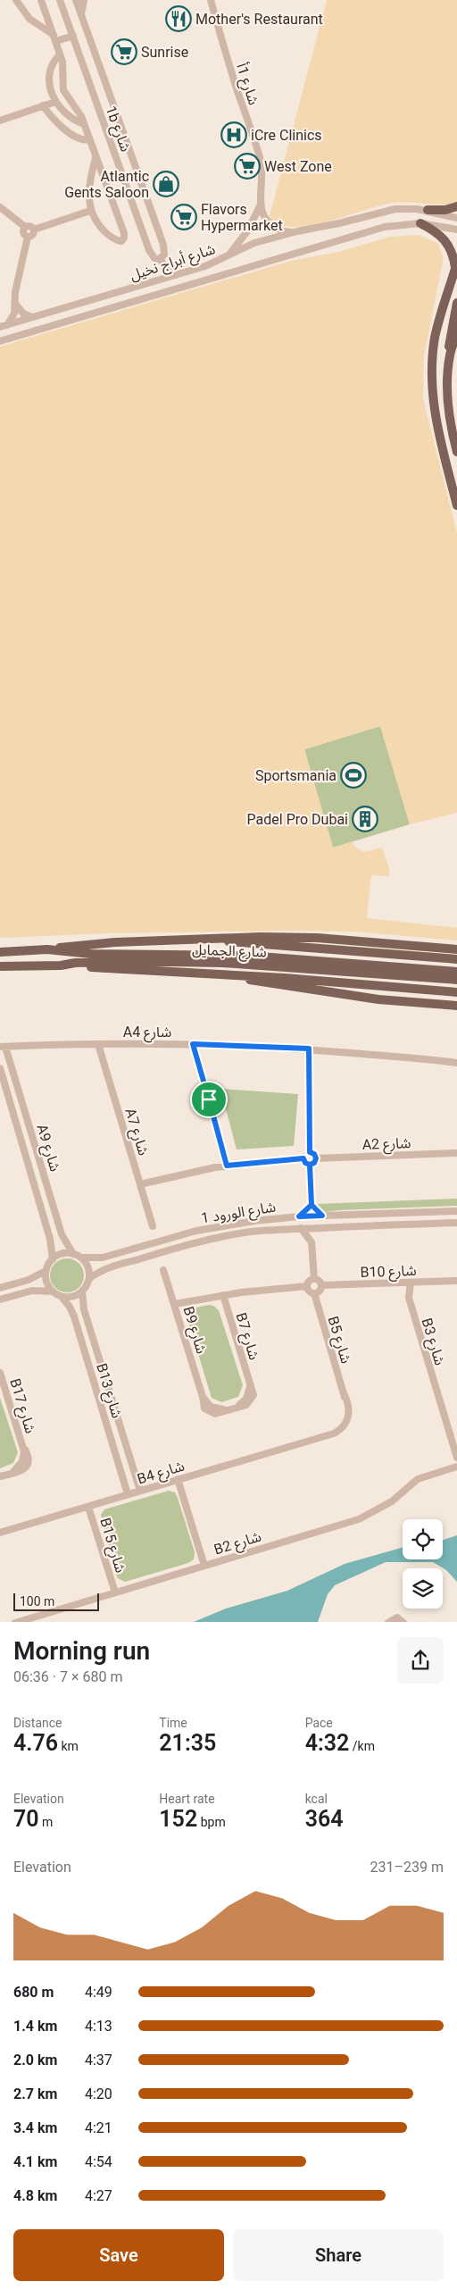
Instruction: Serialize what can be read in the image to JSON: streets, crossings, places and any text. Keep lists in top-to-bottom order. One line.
{"streets":{"main road":["شارع الجمايل"],"street":["شارع 1أ","1b شارع","شارع أبراج نخيل","A4 شارع","A7 شارع","A2 شارع","A9 شارع","شارع الورود 1","B10 شارع","B9 شارع","B7 شارع","B5 شارع","B3 شارع","B13 شارع","B17 شارع","B4 شارع","B2 شارع","B15 شارع"]},"crossings":[["1b شارع","شارع أبراج نخيل"],["A4 شارع","A7 شارع"],["A4 شارع","A9 شارع"],["A9 شارع","شارع الورود 1"],["A9 شارع","B13 شارع"],["شارع الورود 1","B13 شارع"],["B10 شارع","B5 شارع"],["B10 شارع","B3 شارع"],["B9 شارع","B7 شارع"],["B5 شارع","B4 شارع"],["B13 شارع","B4 شارع"],["B4 شارع","B15 شارع"],["B2 شارع","B15 شارع"]],"places":{"restaurant":["Mother's Restaurant"],"supermarket":["Sunrise","West Zone","Flavors Hypermarket"],"hospital":["iCre Clinics"],"shop":["Atlantic Gents Saloon"],"sports":["Sportsmania"],"building":["Padel Pro Dubai"]},"scale_bar":"100 m","page":{"scale":"100 m","heading":["Morning run","06:36 · 7 × 680 m"],"stats":[["Distance","4.76 km"],["Time","21:35"],["Pace","4:32 /km"],["Elevation","70 m"],["Heart rate","152 bpm"],["kcal","364"]],"chart":["Elevation","231–239 m"],"list":[{"name":"680 m","note":"4:49"},{"name":"1.4 km","note":"4:13"},{"name":"2.0 km","note":"4:37"},{"name":"2.7 km","note":"4:20"},{"name":"3.4 km","note":"4:21"},{"name":"4.1 km","note":"4:54"},{"name":"4.8 km","note":"4:27"}],"buttons":["Save","Share"]}}
